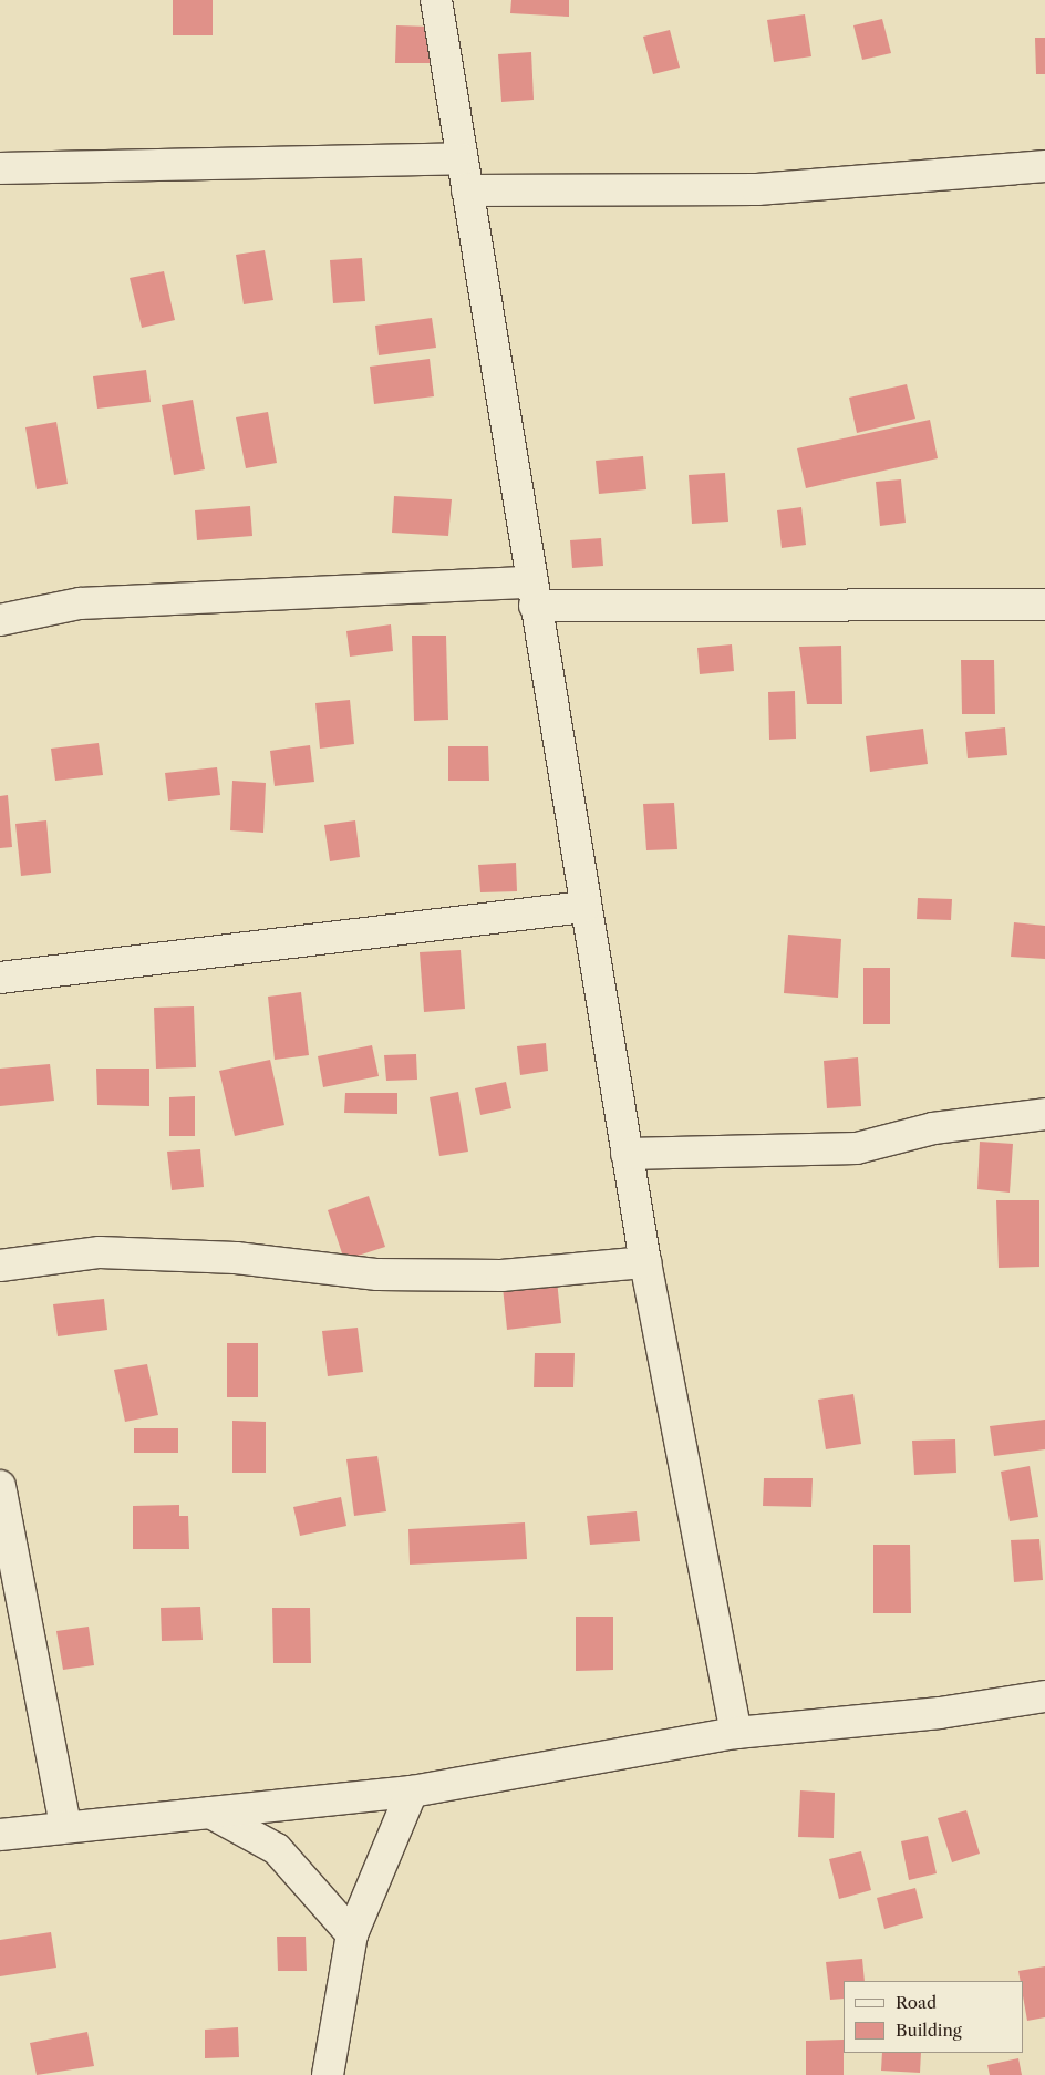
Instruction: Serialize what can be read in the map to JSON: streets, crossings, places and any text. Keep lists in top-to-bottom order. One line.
{"legend":["Road","Building"]}
